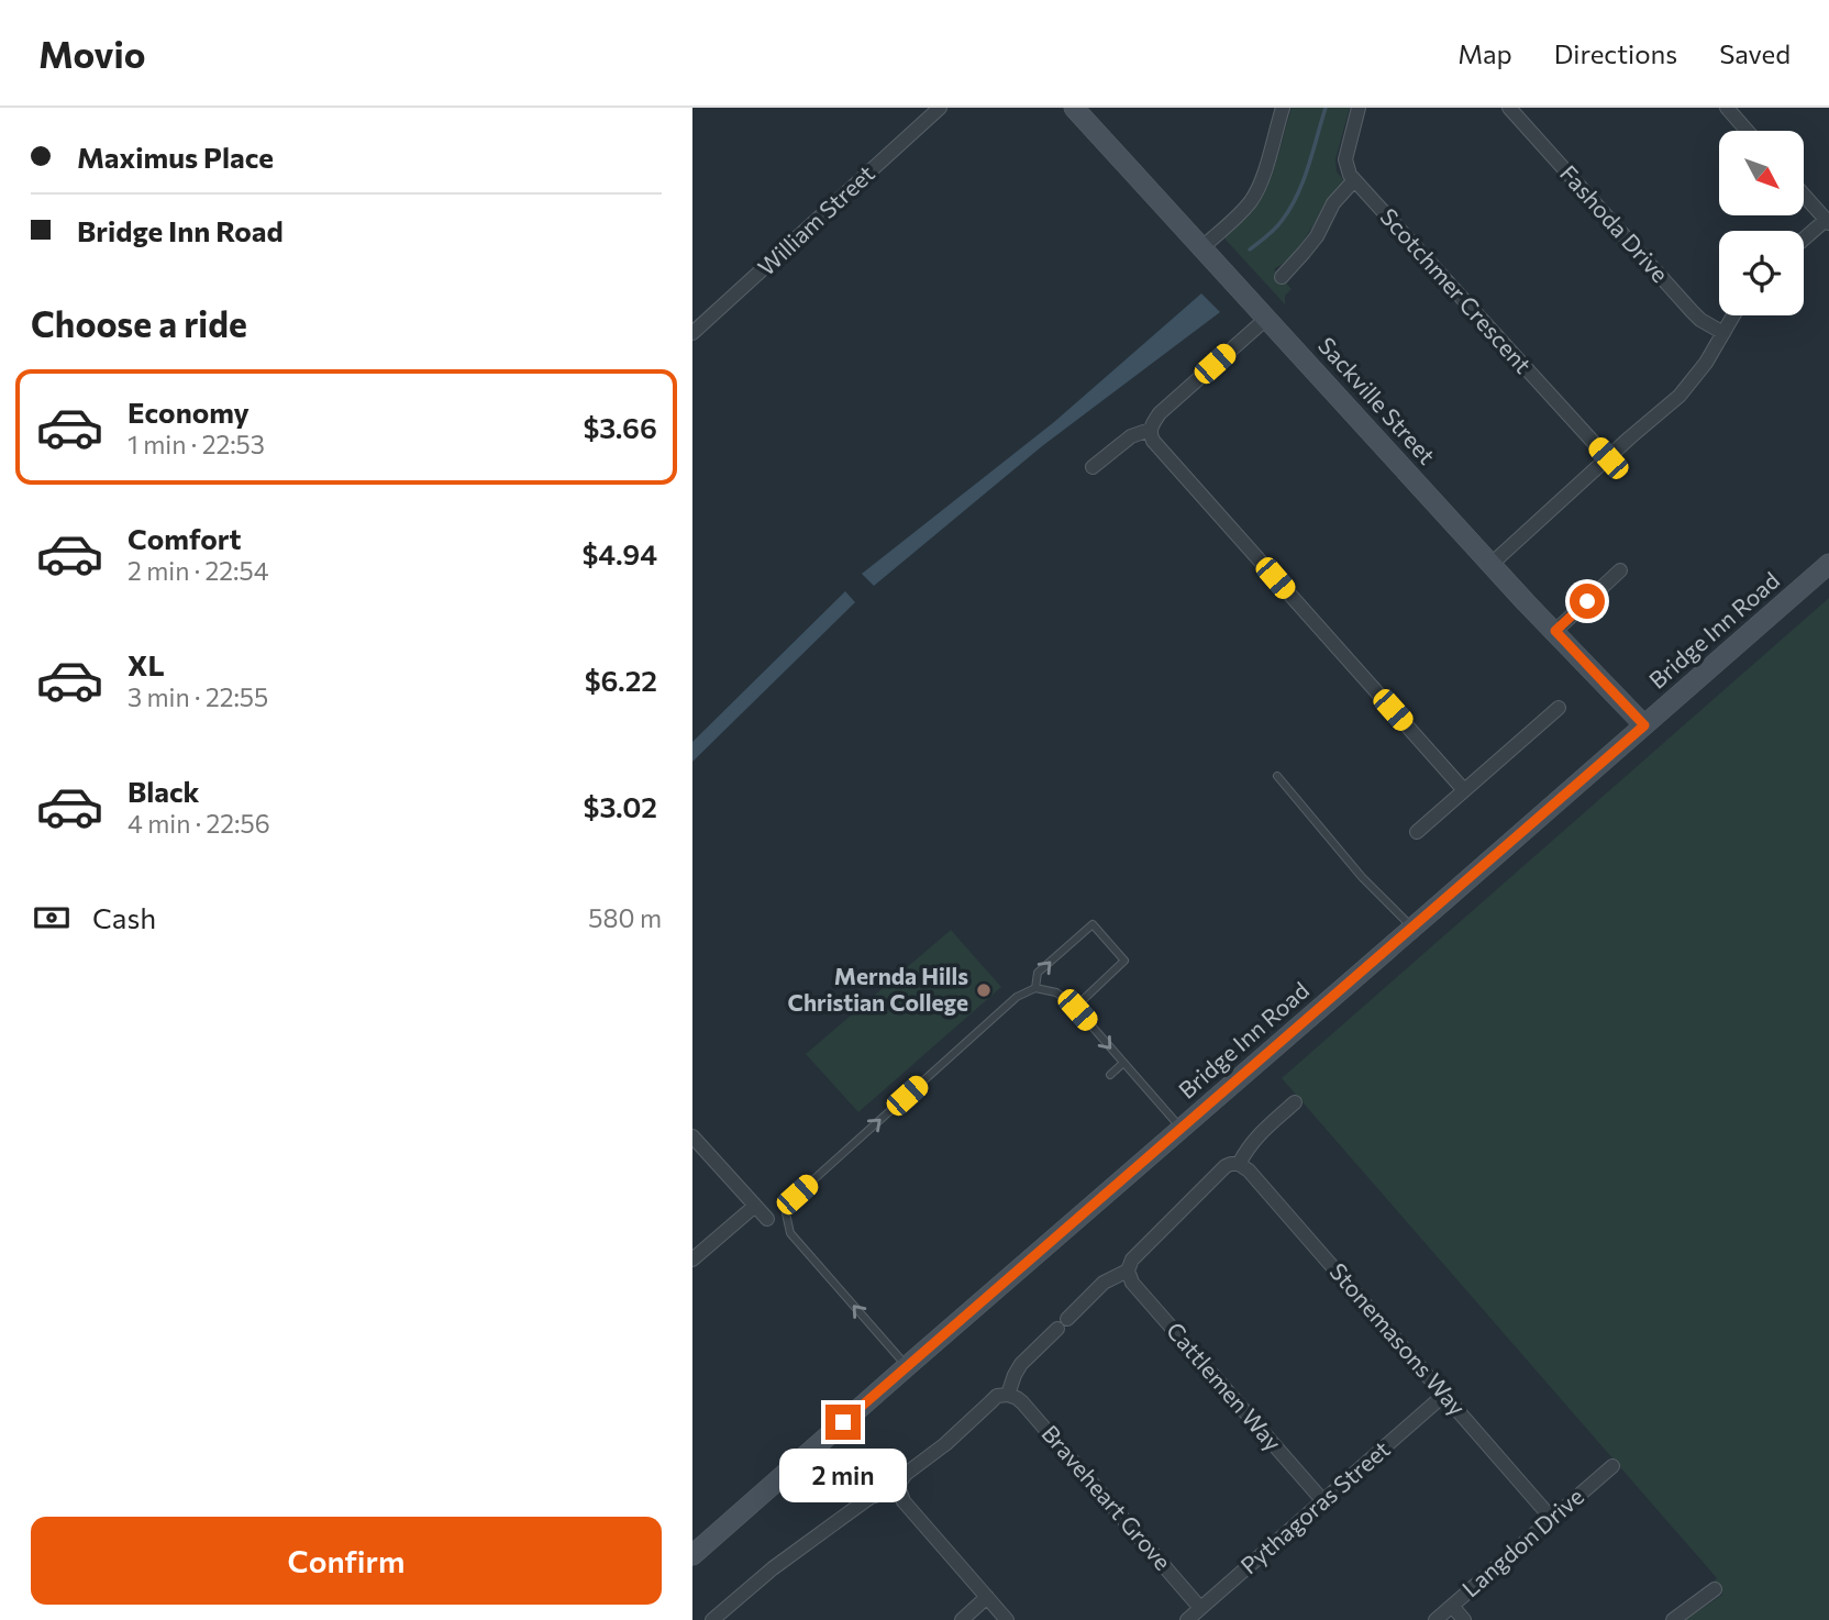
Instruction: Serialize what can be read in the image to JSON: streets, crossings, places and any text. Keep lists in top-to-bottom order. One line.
{"streets":{"main road":["Sackville Street","Bridge Inn Road"],"street":["William Street","Fashoda Drive","Scotchmer Crescent","Stonemasons Way","Cattlemen Way","Braveheart Grove","Pythagoras Street","Langdon Drive"]},"crossings":[["Sackville Street","Bridge Inn Road"],["Stonemasons Way","Pythagoras Street"],["Stonemasons Way","Langdon Drive"],["Cattlemen Way","Pythagoras Street"],["Braveheart Grove","Pythagoras Street"]],"places":["Mernda Hills Christian College"],"north":"bottom right","page":{"header":"Movio","nav":["Map","Directions","Saved"],"banner":["Maximus Place","Bridge Inn Road"],"heading":"Choose a ride","list":[{"name":"Economy","note":"1 min · 22:53","value":"$3.66"},{"name":"Comfort","note":"2 min · 22:54","value":"$4.94"},{"name":"XL","note":"3 min · 22:55","value":"$6.22"},{"name":"Black","note":"4 min · 22:56","value":"$3.02"}],"pay":["Cash","580 m"],"bubble":"2 min","buttons":"Confirm"}}
